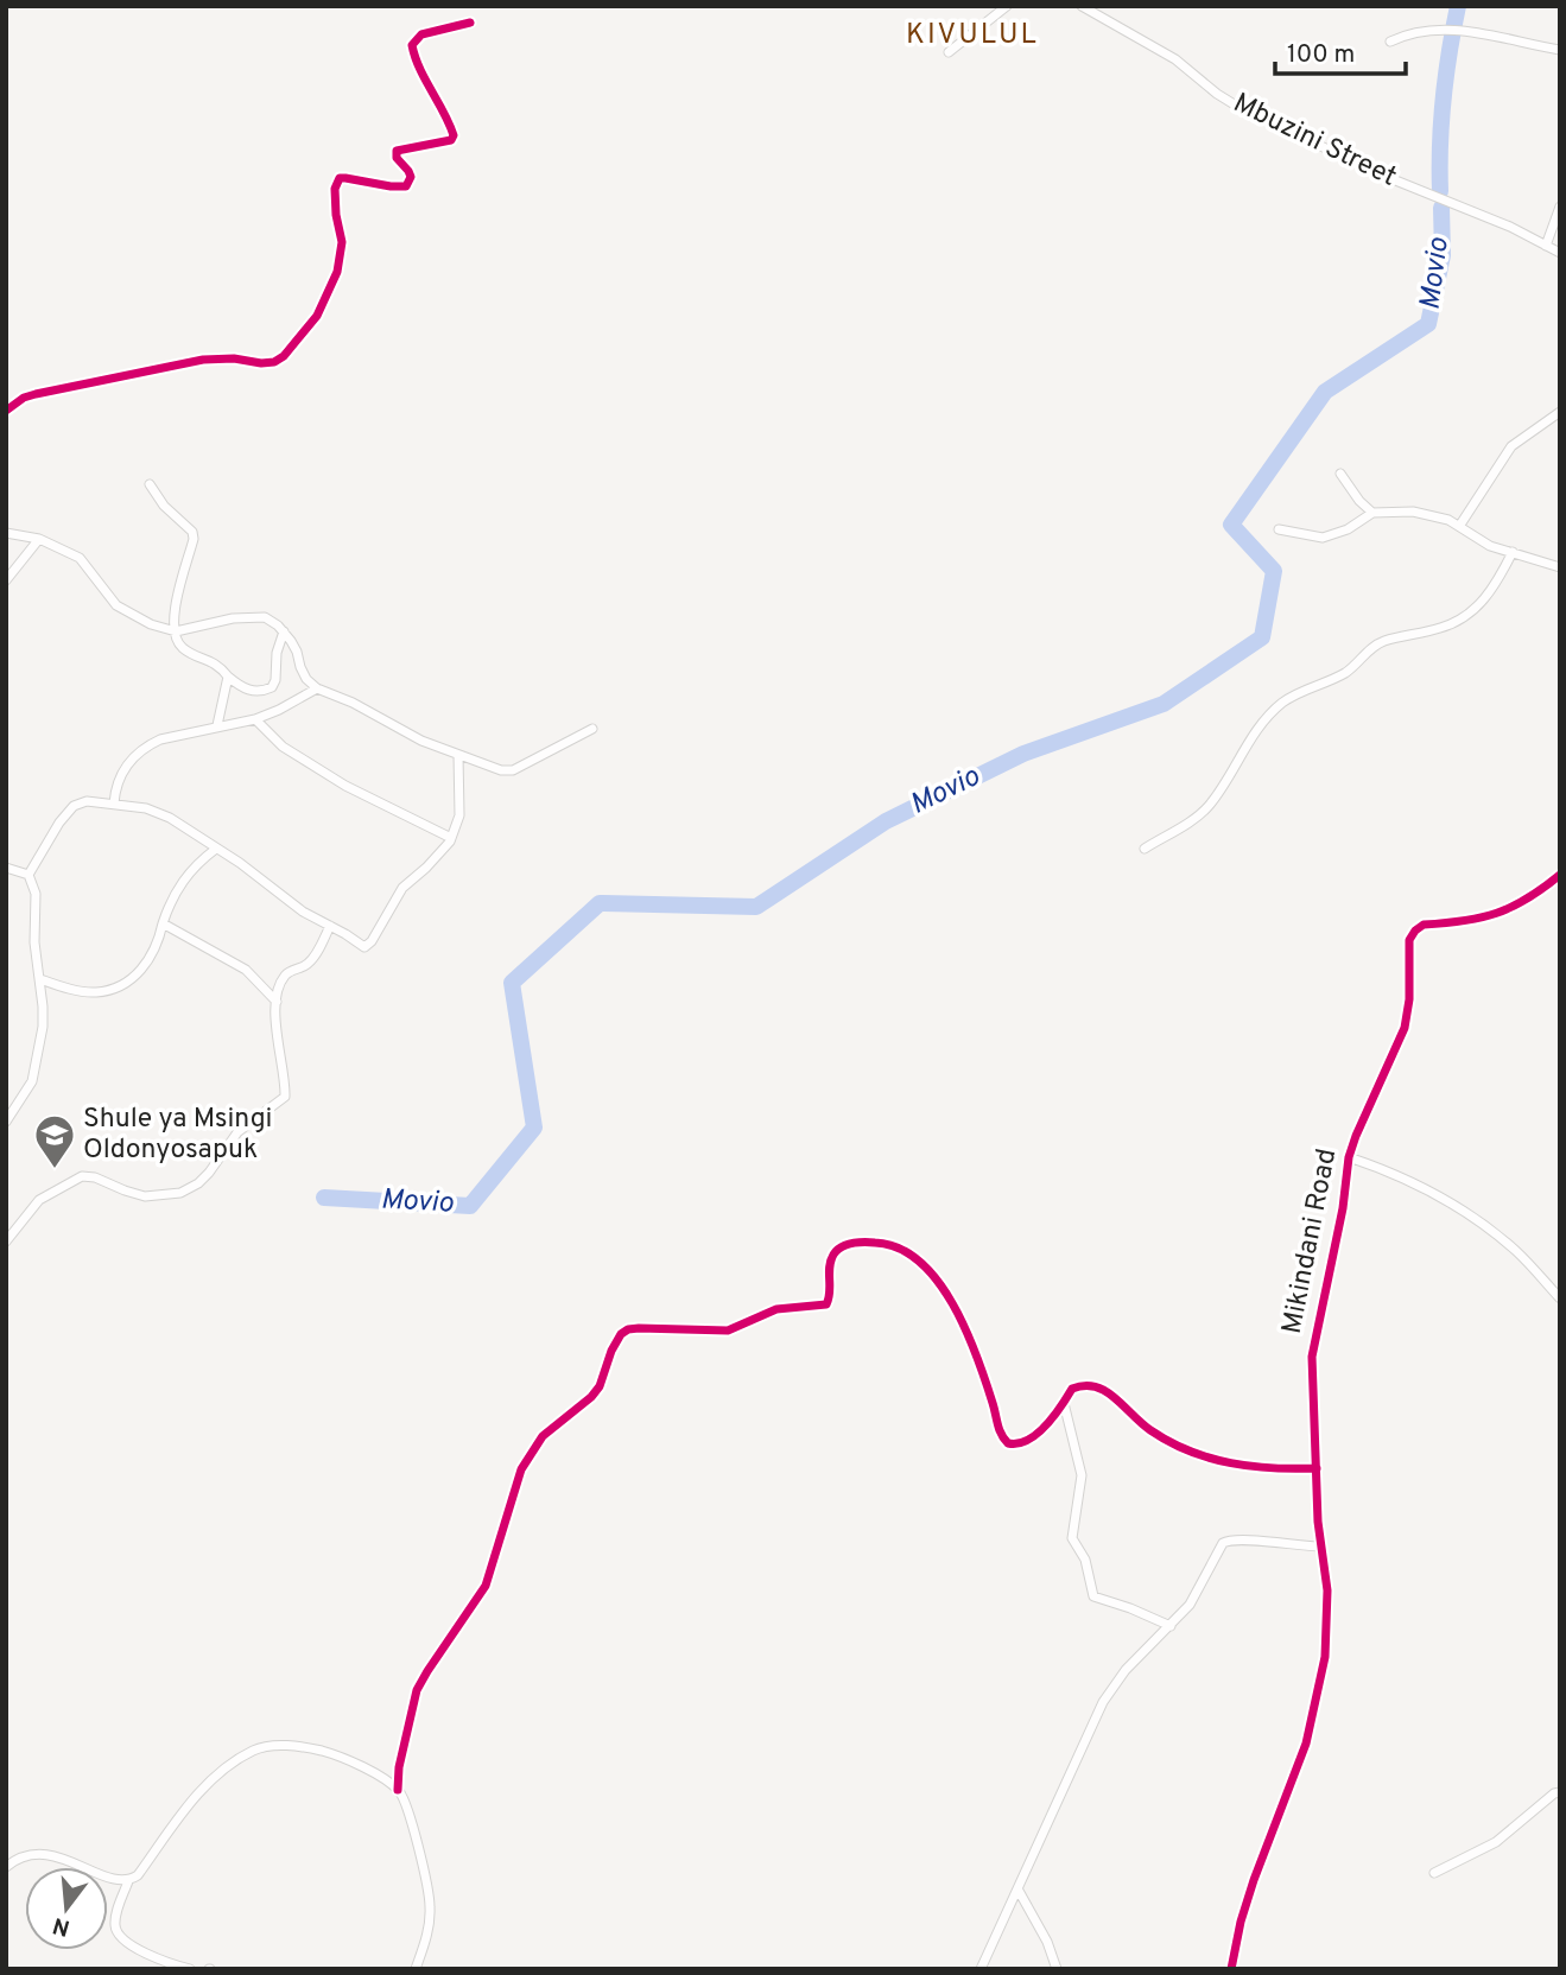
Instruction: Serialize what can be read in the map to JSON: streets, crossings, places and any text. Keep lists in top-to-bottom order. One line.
{"streets":{"street":["Mbuzini Street","Mikindani Road"]},"districts":["KIVULUL"],"water":["Movio"],"places":{"school or university":["Shule ya Msingi Oldonyosapuk"]},"scale_bar":"100 m","north":"bottom"}
